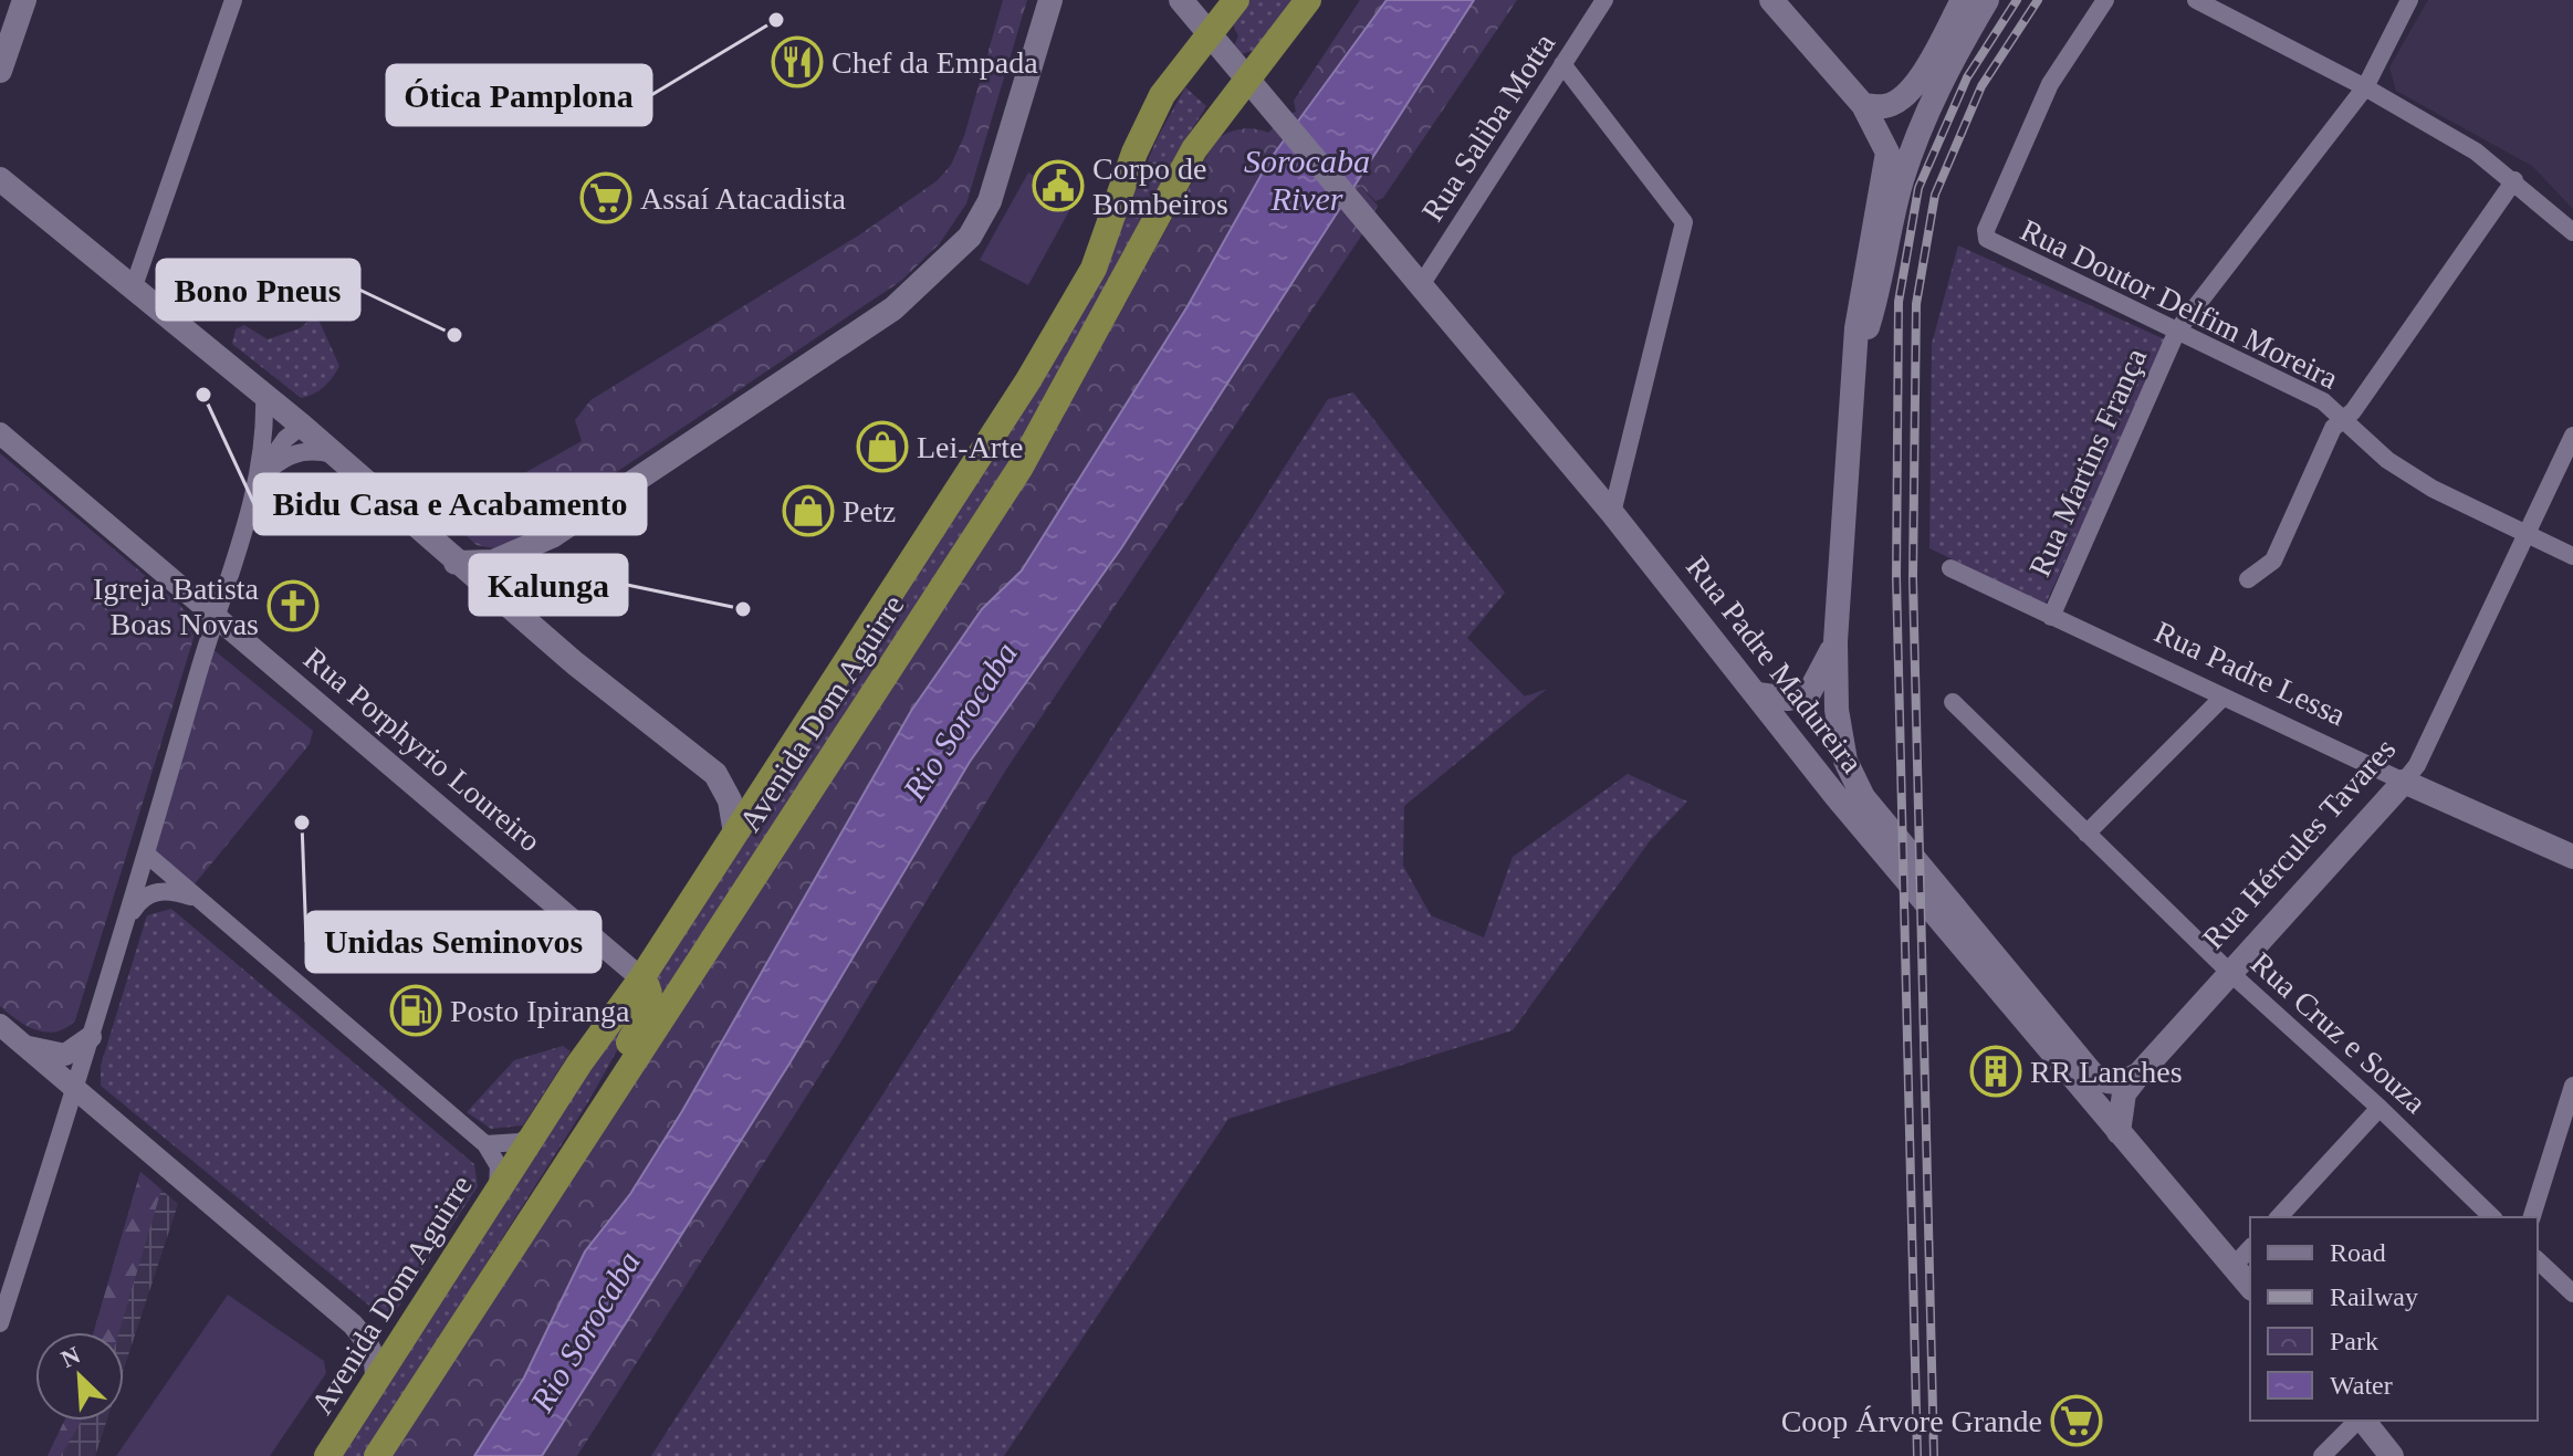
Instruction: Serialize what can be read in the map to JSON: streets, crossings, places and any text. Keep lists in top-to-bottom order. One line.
{"streets":{"highway":["Avenida Dom Aguirre"],"main road":["Rua Padre Madureira","Rua Padre Lessa","Rua Hércules Tavares"],"street":["Rua Saliba Motta","Rua Doutor Delfim Moreira","Rua Martins França","Rua Porphyrio Loureiro","Rua Cruz e Souza"]},"crossings":[["Rua Saliba Motta","Rua Padre Madureira"],["Rua Doutor Delfim Moreira","Rua Martins França"],["Rua Doutor Delfim Moreira","Rua Hércules Tavares"],["Rua Martins França","Rua Padre Lessa"],["Rua Padre Madureira","Avenida Dom Aguirre"],["Rua Padre Madureira","Rua Hércules Tavares"],["Rua Padre Lessa","Rua Hércules Tavares"],["Avenida Dom Aguirre","Rua Porphyrio Loureiro"],["Rua Hércules Tavares","Rua Cruz e Souza"]],"water":["Sorocaba River","Rio Sorocaba"],"places":{"other":["Ótica Pamplona","Bono Pneus","Bidu Casa e Acabamento","Kalunga","Unidas Seminovos"],"restaurant":["Chef da Empada"],"public building":["Corpo de Bombeiros"],"supermarket":["Assaí Atacadista","Coop Árvore Grande"],"shop":["Lei-Arte","Petz"],"church":["Igreja Batista Boas Novas"],"fuel station":["Posto Ipiranga"],"building":["RR Lanches"]},"legend":["Road","Railway","Park","Water"],"north":"top left"}
